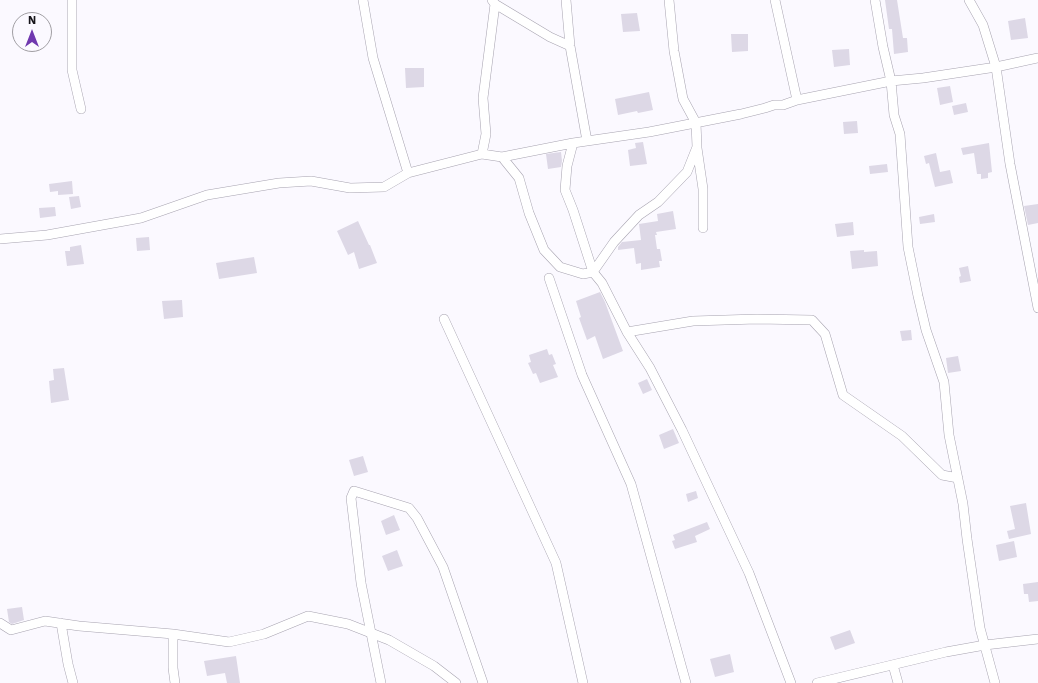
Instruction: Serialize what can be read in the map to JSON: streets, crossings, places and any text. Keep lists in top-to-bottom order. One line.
{"north":"top"}
